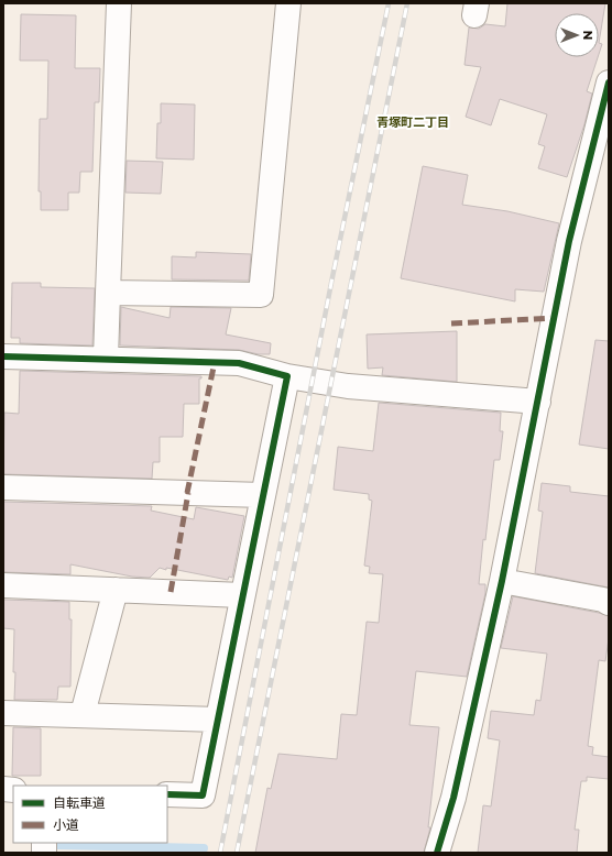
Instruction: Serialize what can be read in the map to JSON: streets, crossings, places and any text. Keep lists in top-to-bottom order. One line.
{"districts":["青塚町二丁目"],"legend":["自転車道","小道"],"north":"right"}
